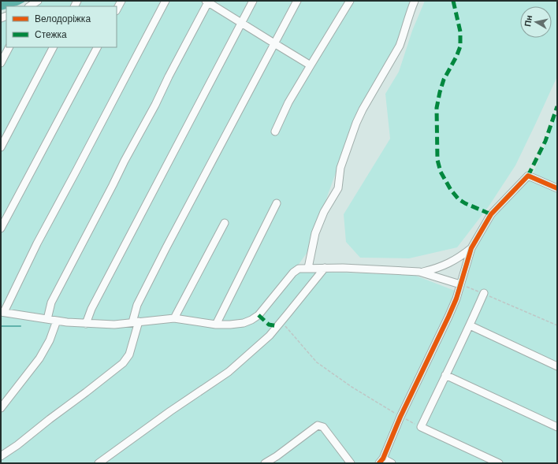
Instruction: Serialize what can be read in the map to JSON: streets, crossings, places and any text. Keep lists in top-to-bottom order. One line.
{"legend":["Велодоріжка","Стежка"],"north":"left"}
